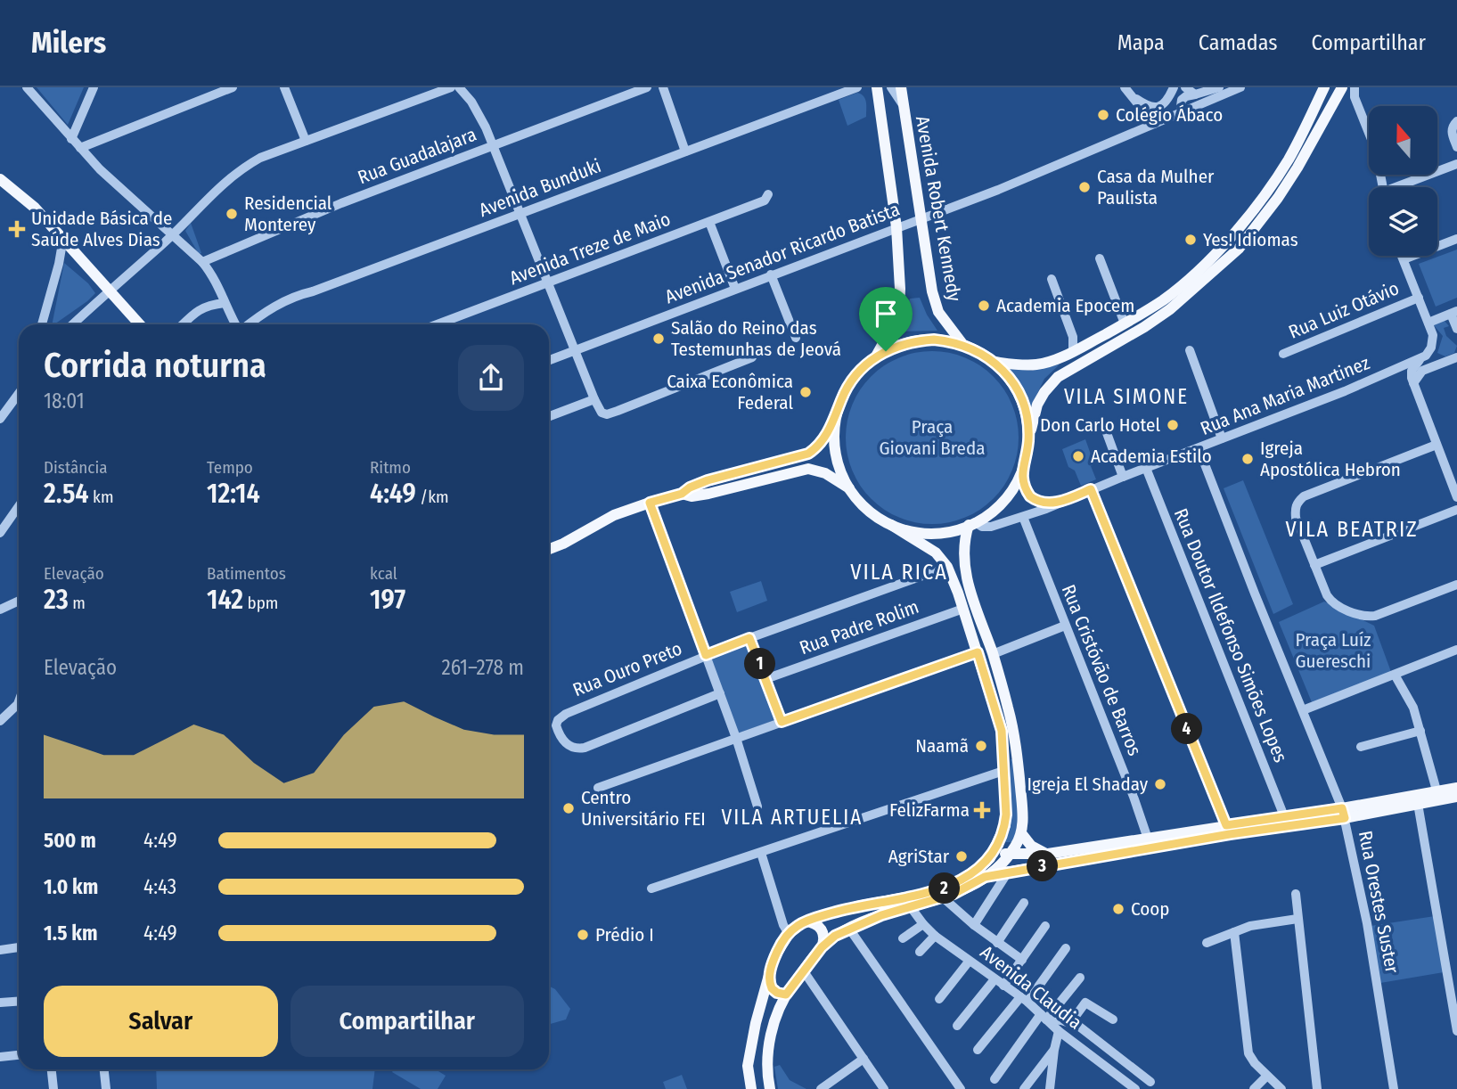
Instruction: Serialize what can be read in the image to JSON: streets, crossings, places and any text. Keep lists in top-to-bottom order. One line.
{"streets":{"main road":["Avenida Robert Kennedy"],"street":["Rua Guadalajara","Avenida Bunduki","Avenida Treze de Maio","Avenida Senador Ricardo Batista","Rua Luiz Otávio","Rua Ana Maria Martinez","Rua Padre Rolim","Rua Doutor Ildefonso Simões Lopes","Rua Ouro Preto","Rua Cristóvão de Barros","Rua Orestes Suster","Avenida Claudia"]},"crossings":[["Avenida Robert Kennedy","Avenida Senador Ricardo Batista"],["Avenida Robert Kennedy","Rua Ana Maria Martinez"],["Rua Ana Maria Martinez","Rua Doutor Ildefonso Simões Lopes"],["Rua Ana Maria Martinez","Rua Cristóvão de Barros"],["Rua Ana Maria Martinez","Rua Orestes Suster"]],"districts":["VILA SIMONE","VILA BEATRIZ","VILA RICA","VILA ARTUELIA"],"parks":["Praça Giovani Breda","Praça Luíz Guereschi"],"places":{"other":["Colégio Ábaco","Casa da Mulher Paulista","Residencial Monterey","Yes! Idiomas","Academia Epocem","Salão do Reino das Testemunhas de Jeová","Caixa Econômica Federal","Don Carlo Hotel","Academia Estilo","Igreja Apostólica Hebron","Naamã","Igreja El Shaday","Centro Universitário FEI","AgriStar","Coop","Prédio I"],"health":["Unidade Básica de Saúde Alves Dias","FelizFarma"]},"north":"top","page":{"header":"Milers","nav":["Mapa","Camadas","Compartilhar"],"heading":["Corrida noturna","18:01"],"stats":[["Distância","2.54 km"],["Tempo","12:14"],["Ritmo","4:49 /km"],["Elevação","23 m"],["Batimentos","142 bpm"],["kcal","197"]],"chart":["Elevação","261–278 m"],"pins":["1","4","3","2"],"list":[{"name":"500 m","note":"4:49"},{"name":"1.0 km","note":"4:43"},{"name":"1.5 km","note":"4:49"}],"buttons":["Salvar","Compartilhar"]}}
